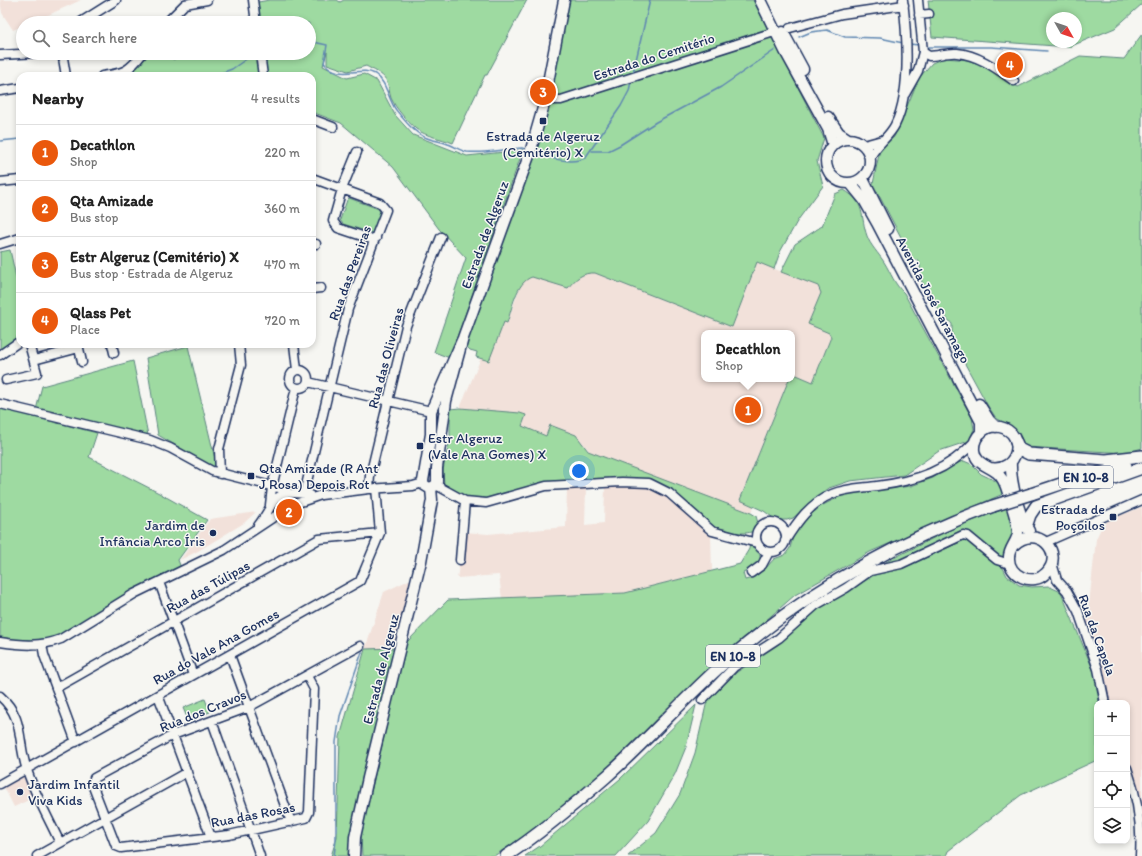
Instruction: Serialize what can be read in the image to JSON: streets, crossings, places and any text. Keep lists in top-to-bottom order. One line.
{"streets":{"highway":["EN 10-8"],"main road":["Estrada de Algeruz","Avenida José Saramago"],"street":["Estrada do Cemitério","Rua das Pereiras","Rua das Oliveiras","Rua das Túlipas","Rua da Capela","Rua do Vale Ana Gomes","Rua dos Cravos","Rua das Rosas"]},"crossings":[["Estrada do Cemitério","Estrada de Algeruz"],["Rua das Oliveiras","Rua do Vale Ana Gomes"],["Rua das Túlipas","Rua do Vale Ana Gomes"],["Rua dos Cravos","Rua das Rosas"]],"places":{"transit":["Estrada de Algeruz (Cemitério) X","Estr Algeruz (Vale Ana Gomes) X","Qta Amizade (R Ant J Rosa) Depois Rot","Estrada de Poçoilos"],"other":["Jardim de Infância Arco Íris","Jardim Infantil Viva Kids"]},"north":"bottom right","page":{"search":"Search here","pins":["4","3","1","2"],"heading":["Nearby","4 results"],"list":[{"mark":"1","name":"Decathlon","note":"Shop","value":"220 m"},{"mark":"2","name":"Qta Amizade","note":"Bus stop","value":"360 m"},{"mark":"3","name":"Estr Algeruz (Cemitério) X","note":"Bus stop · Estrada de Algeruz","value":"470 m"},{"mark":"4","name":"Qlass Pet","note":"Place","value":"720 m"}],"popup":["Decathlon","Shop"],"map_buttons":["+","−"]}}
